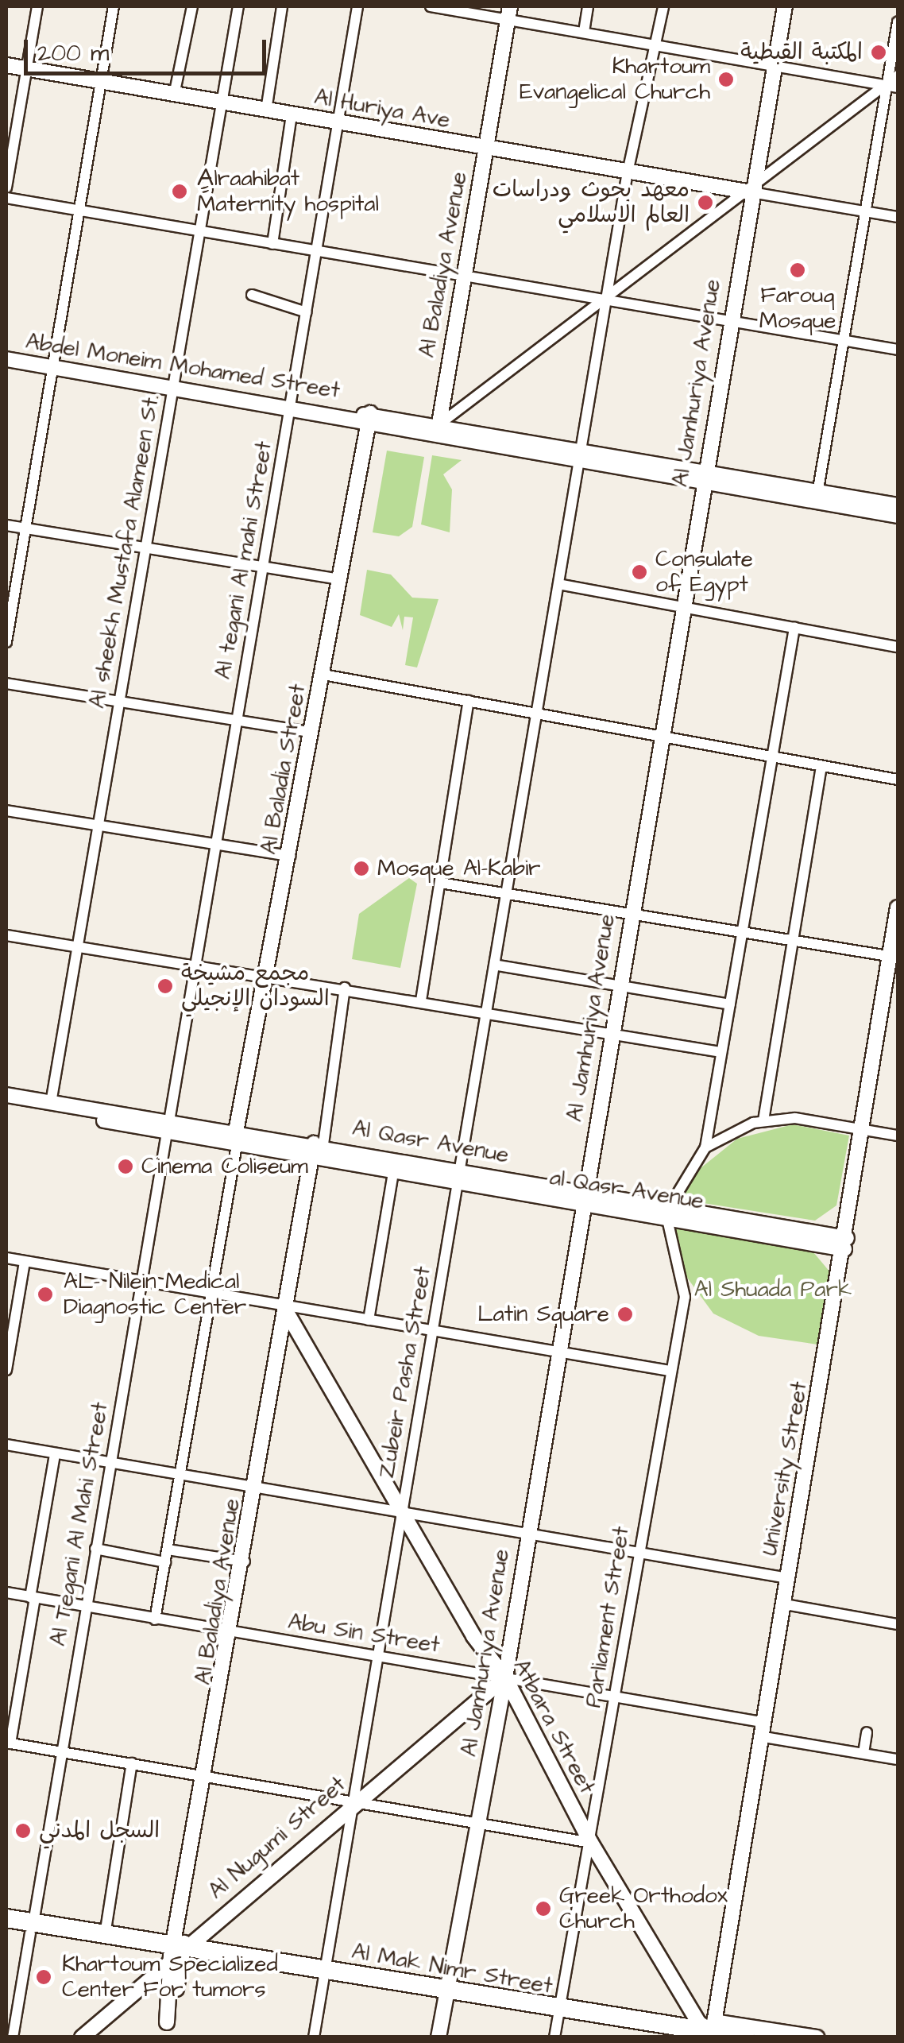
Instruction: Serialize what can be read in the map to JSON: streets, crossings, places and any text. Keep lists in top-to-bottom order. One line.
{"streets":{"highway":["Al Mak Nimr Street"],"street":["Al Huriya Ave","Al Baladiya Avenue","Abdel Moneim Mohamed Street","Al Jamhuriya Avenue","Al sheekh Mustafa Alameen St.","Al tegani Al mahi Street","Al Baladia Street","Al Qasr Avenue","al Qasr Avenue","Zubeir Pasha Street","University Street","Al Tegani Al Mahi Street","Parliament Street","Abu Sin Street","Atbara Street","Al Nugumi Street"]},"crossings":[["Al Huriya Ave","Al Baladiya Avenue"],["Al Huriya Ave","Al Jamhuriya Avenue"],["Al Huriya Ave","Al sheekh Mustafa Alameen St."],["Al Huriya Ave","Al tegani Al mahi Street"],["Al Huriya Ave","Zubeir Pasha Street"],["Al Baladiya Avenue","Al Qasr Avenue"],["Al Baladiya Avenue","al Qasr Avenue"],["Al Baladiya Avenue","Abu Sin Street"],["Al Baladiya Avenue","Atbara Street"],["Al Baladiya Avenue","Al Nugumi Street"],["Al Baladiya Avenue","Al Mak Nimr Street"],["Abdel Moneim Mohamed Street","Al sheekh Mustafa Alameen St."],["Abdel Moneim Mohamed Street","Al tegani Al mahi Street"],["Abdel Moneim Mohamed Street","Al Baladia Street"],["Al Jamhuriya Avenue","Al Qasr Avenue"],["Al Jamhuriya Avenue","Abu Sin Street"],["Al Jamhuriya Avenue","Atbara Street"],["Al Jamhuriya Avenue","Al Nugumi Street"],["Al Jamhuriya Avenue","Al Mak Nimr Street"],["Al sheekh Mustafa Alameen St.","Al Qasr Avenue"],["Al tegani Al mahi Street","Al Qasr Avenue"],["Al tegani Al mahi Street","Al Tegani Al Mahi Street"],["Al Baladia Street","Al Qasr Avenue"],["Al Qasr Avenue","al Qasr Avenue"],["Al Qasr Avenue","Zubeir Pasha Street"],["Al Qasr Avenue","University Street"],["Al Qasr Avenue","Al Tegani Al Mahi Street"],["Al Qasr Avenue","Parliament Street"],["al Qasr Avenue","Zubeir Pasha Street"],["Zubeir Pasha Street","Abu Sin Street"],["Zubeir Pasha Street","Atbara Street"],["Zubeir Pasha Street","Al Nugumi Street"],["Zubeir Pasha Street","Al Mak Nimr Street"],["University Street","Abu Sin Street"],["University Street","Atbara Street"],["University Street","Al Mak Nimr Street"],["Al Tegani Al Mahi Street","Abu Sin Street"],["Al Tegani Al Mahi Street","Al Mak Nimr Street"],["Parliament Street","Abu Sin Street"],["Parliament Street","Atbara Street"],["Parliament Street","Al Mak Nimr Street"],["Abu Sin Street","Atbara Street"],["Abu Sin Street","Al Nugumi Street"],["Atbara Street","Al Nugumi Street"],["Atbara Street","Al Mak Nimr Street"],["Al Nugumi Street","Al Mak Nimr Street"]],"parks":["Al Shuada Park"],"places":["المكتبة القبطية","Khartoum Evangelical Church","ِِAِِlraahibat Maternity hospital","معهد بحوث ودراسات العالم الاسلامي","Farouq Mosque","Consulate of Egypt","Mosque Al-Kabir","مجمع مشيخة السودان الإنجيلي","Cinema Coliseum","AL- Nilein Medical Diagnostic Center","Latin Square","السجل المدني","Greek Orthodox Church","Khartoum Specialized Center For tumors"],"scale_bar":"200 m"}
